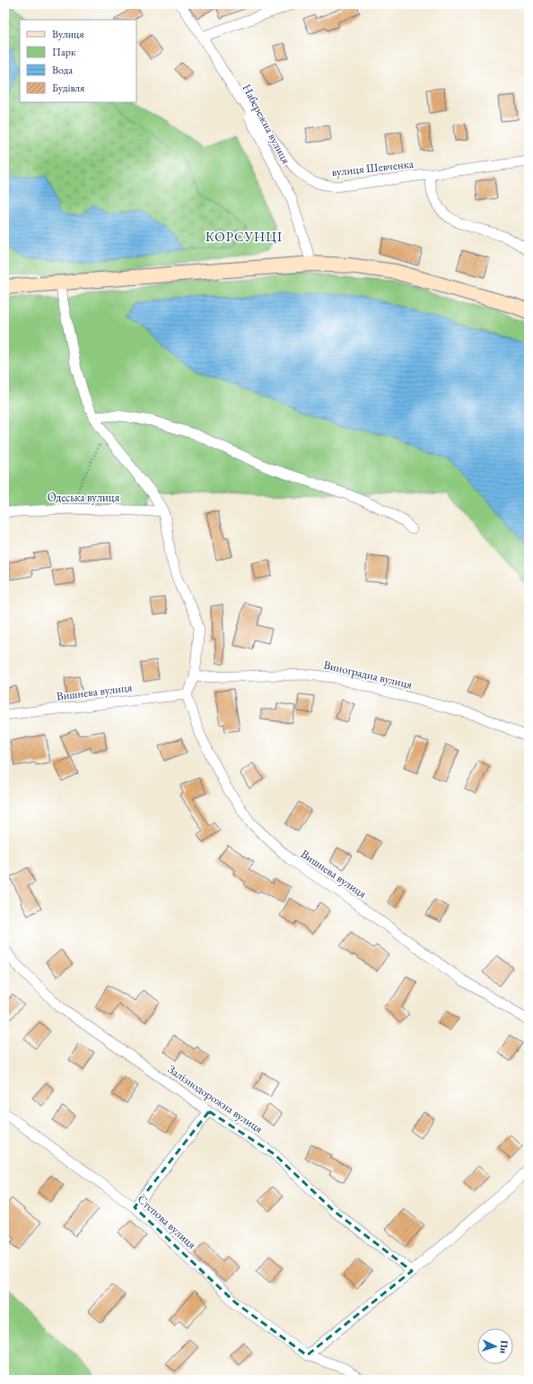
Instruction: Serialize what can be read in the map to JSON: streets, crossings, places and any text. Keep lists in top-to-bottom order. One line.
{"streets":{"street":["Набережна вулиця","вулиця Шевченка","Одеська вулиця","Виноградна вулиця","Вишнева вулиця","Залізнодорожна вулиця","Степова вулиця"]},"crossings":[["Набережна вулиця","вулиця Шевченка"]],"districts":["КОРСУНЦІ"],"legend":["Вулиця","Парк","Вода","Будівля"],"north":"right"}
